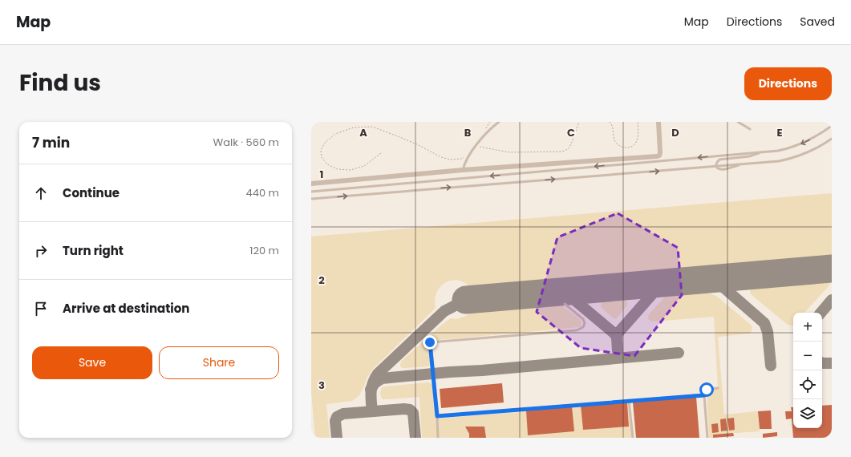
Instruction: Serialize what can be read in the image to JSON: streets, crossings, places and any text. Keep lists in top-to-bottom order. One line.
{"page":{"header":"Map","nav":["Map","Directions","Saved"],"title":"Find us","buttons":["Directions",["Save","Share"]],"heading":["7 min","Walk · 560 m"],"list":[["Continue","440 m"],["Turn right","120 m"],"Arrive at destination"],"map_buttons":["+","−"]},"grid":{"columns":["A","B","C","D","E"],"rows":["1","2","3"]}}
